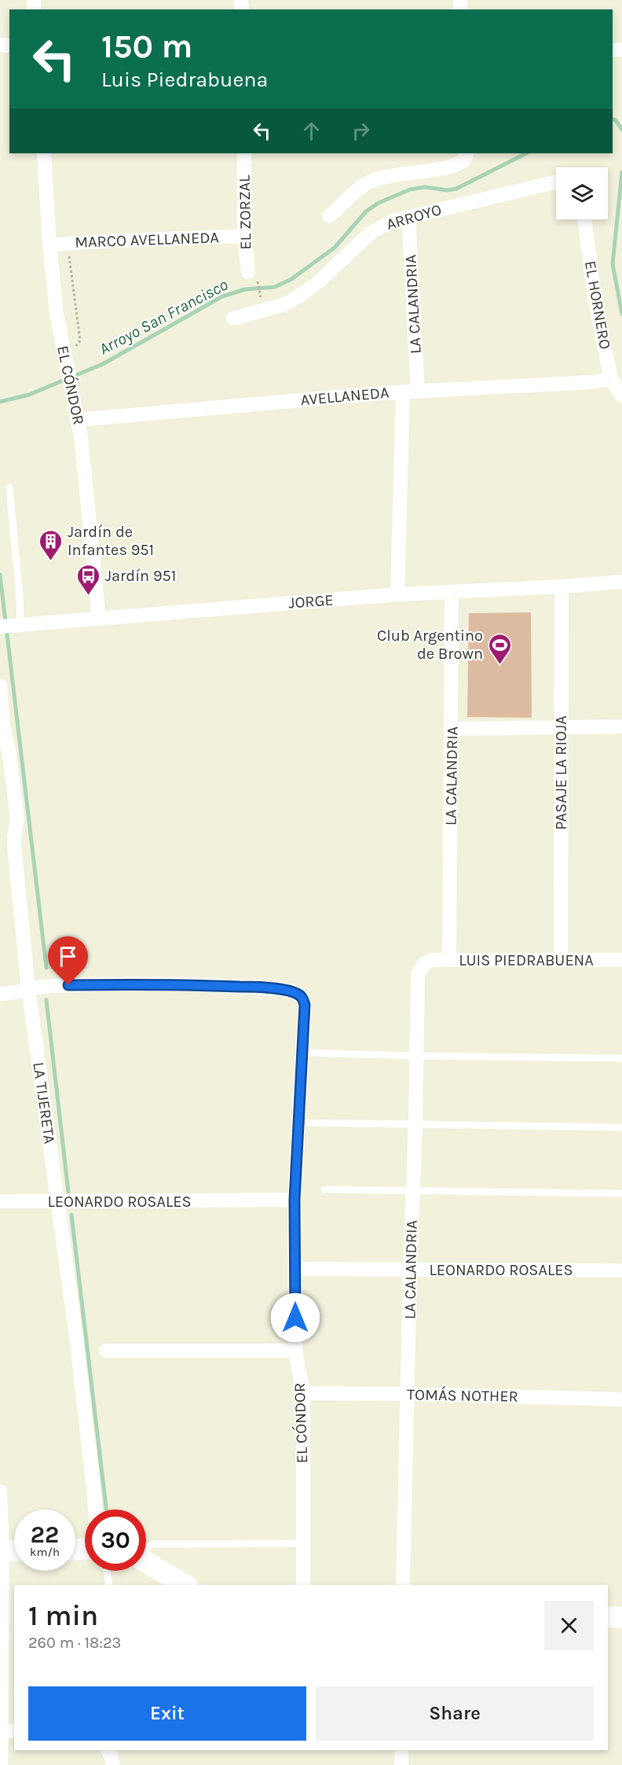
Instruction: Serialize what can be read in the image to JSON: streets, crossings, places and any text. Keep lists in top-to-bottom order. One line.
{"streets":{"street":["EL ZORZAL","ARROYO","MARCO AVELLANEDA","LA CALANDRIA","EL HORNERO","EL CÓNDOR","AVELLANEDA","JORGE","PASAJE LA RIOJA","LUIS PIEDRABUENA","LA TIJERETA","LEONARDO ROSALES","TOMÁS NOTHER"]},"crossings":[["EL ZORZAL","MARCO AVELLANEDA"],["ARROYO","LA CALANDRIA"],["MARCO AVELLANEDA","EL CÓNDOR"],["LA CALANDRIA","AVELLANEDA"],["LA CALANDRIA","JORGE"],["LA CALANDRIA","LUIS PIEDRABUENA"],["LA CALANDRIA","LEONARDO ROSALES"],["LA CALANDRIA","TOMÁS NOTHER"],["EL HORNERO","AVELLANEDA"],["EL CÓNDOR","AVELLANEDA"],["EL CÓNDOR","JORGE"],["EL CÓNDOR","LA TIJERETA"],["EL CÓNDOR","LEONARDO ROSALES"],["EL CÓNDOR","TOMÁS NOTHER"],["JORGE","PASAJE LA RIOJA"],["PASAJE LA RIOJA","LUIS PIEDRABUENA"],["LA TIJERETA","LEONARDO ROSALES"]],"water":["Arroyo San Francisco"],"places":{"building":["Jardín de Infantes 951"],"bus stop":["Jardín 951"],"sports":["Club Argentino de Brown"]},"page":{"turn":["150 m","Luis Piedrabuena"],"speed":"22 km/h","limit":"30","heading":["1 min","260 m · 18:23"],"buttons":["Exit","Share"]}}
